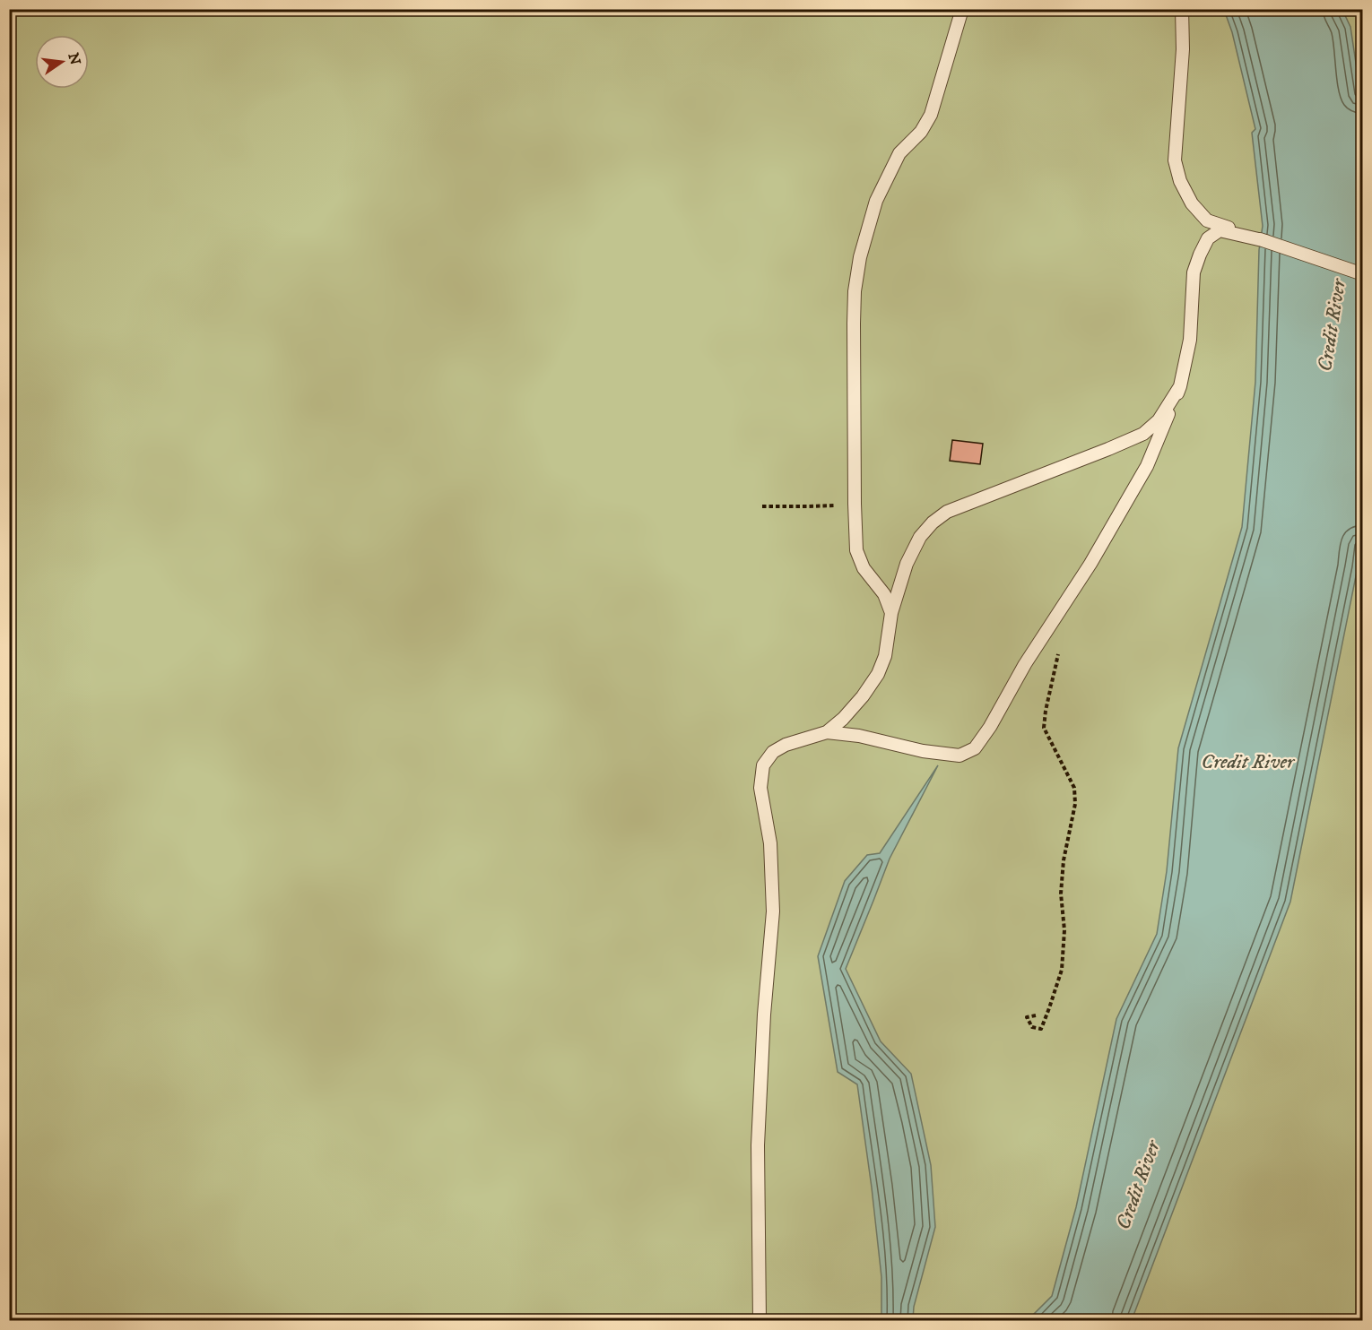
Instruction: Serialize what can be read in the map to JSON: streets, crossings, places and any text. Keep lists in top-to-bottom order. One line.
{"water":["Credit River"],"north":"right"}
